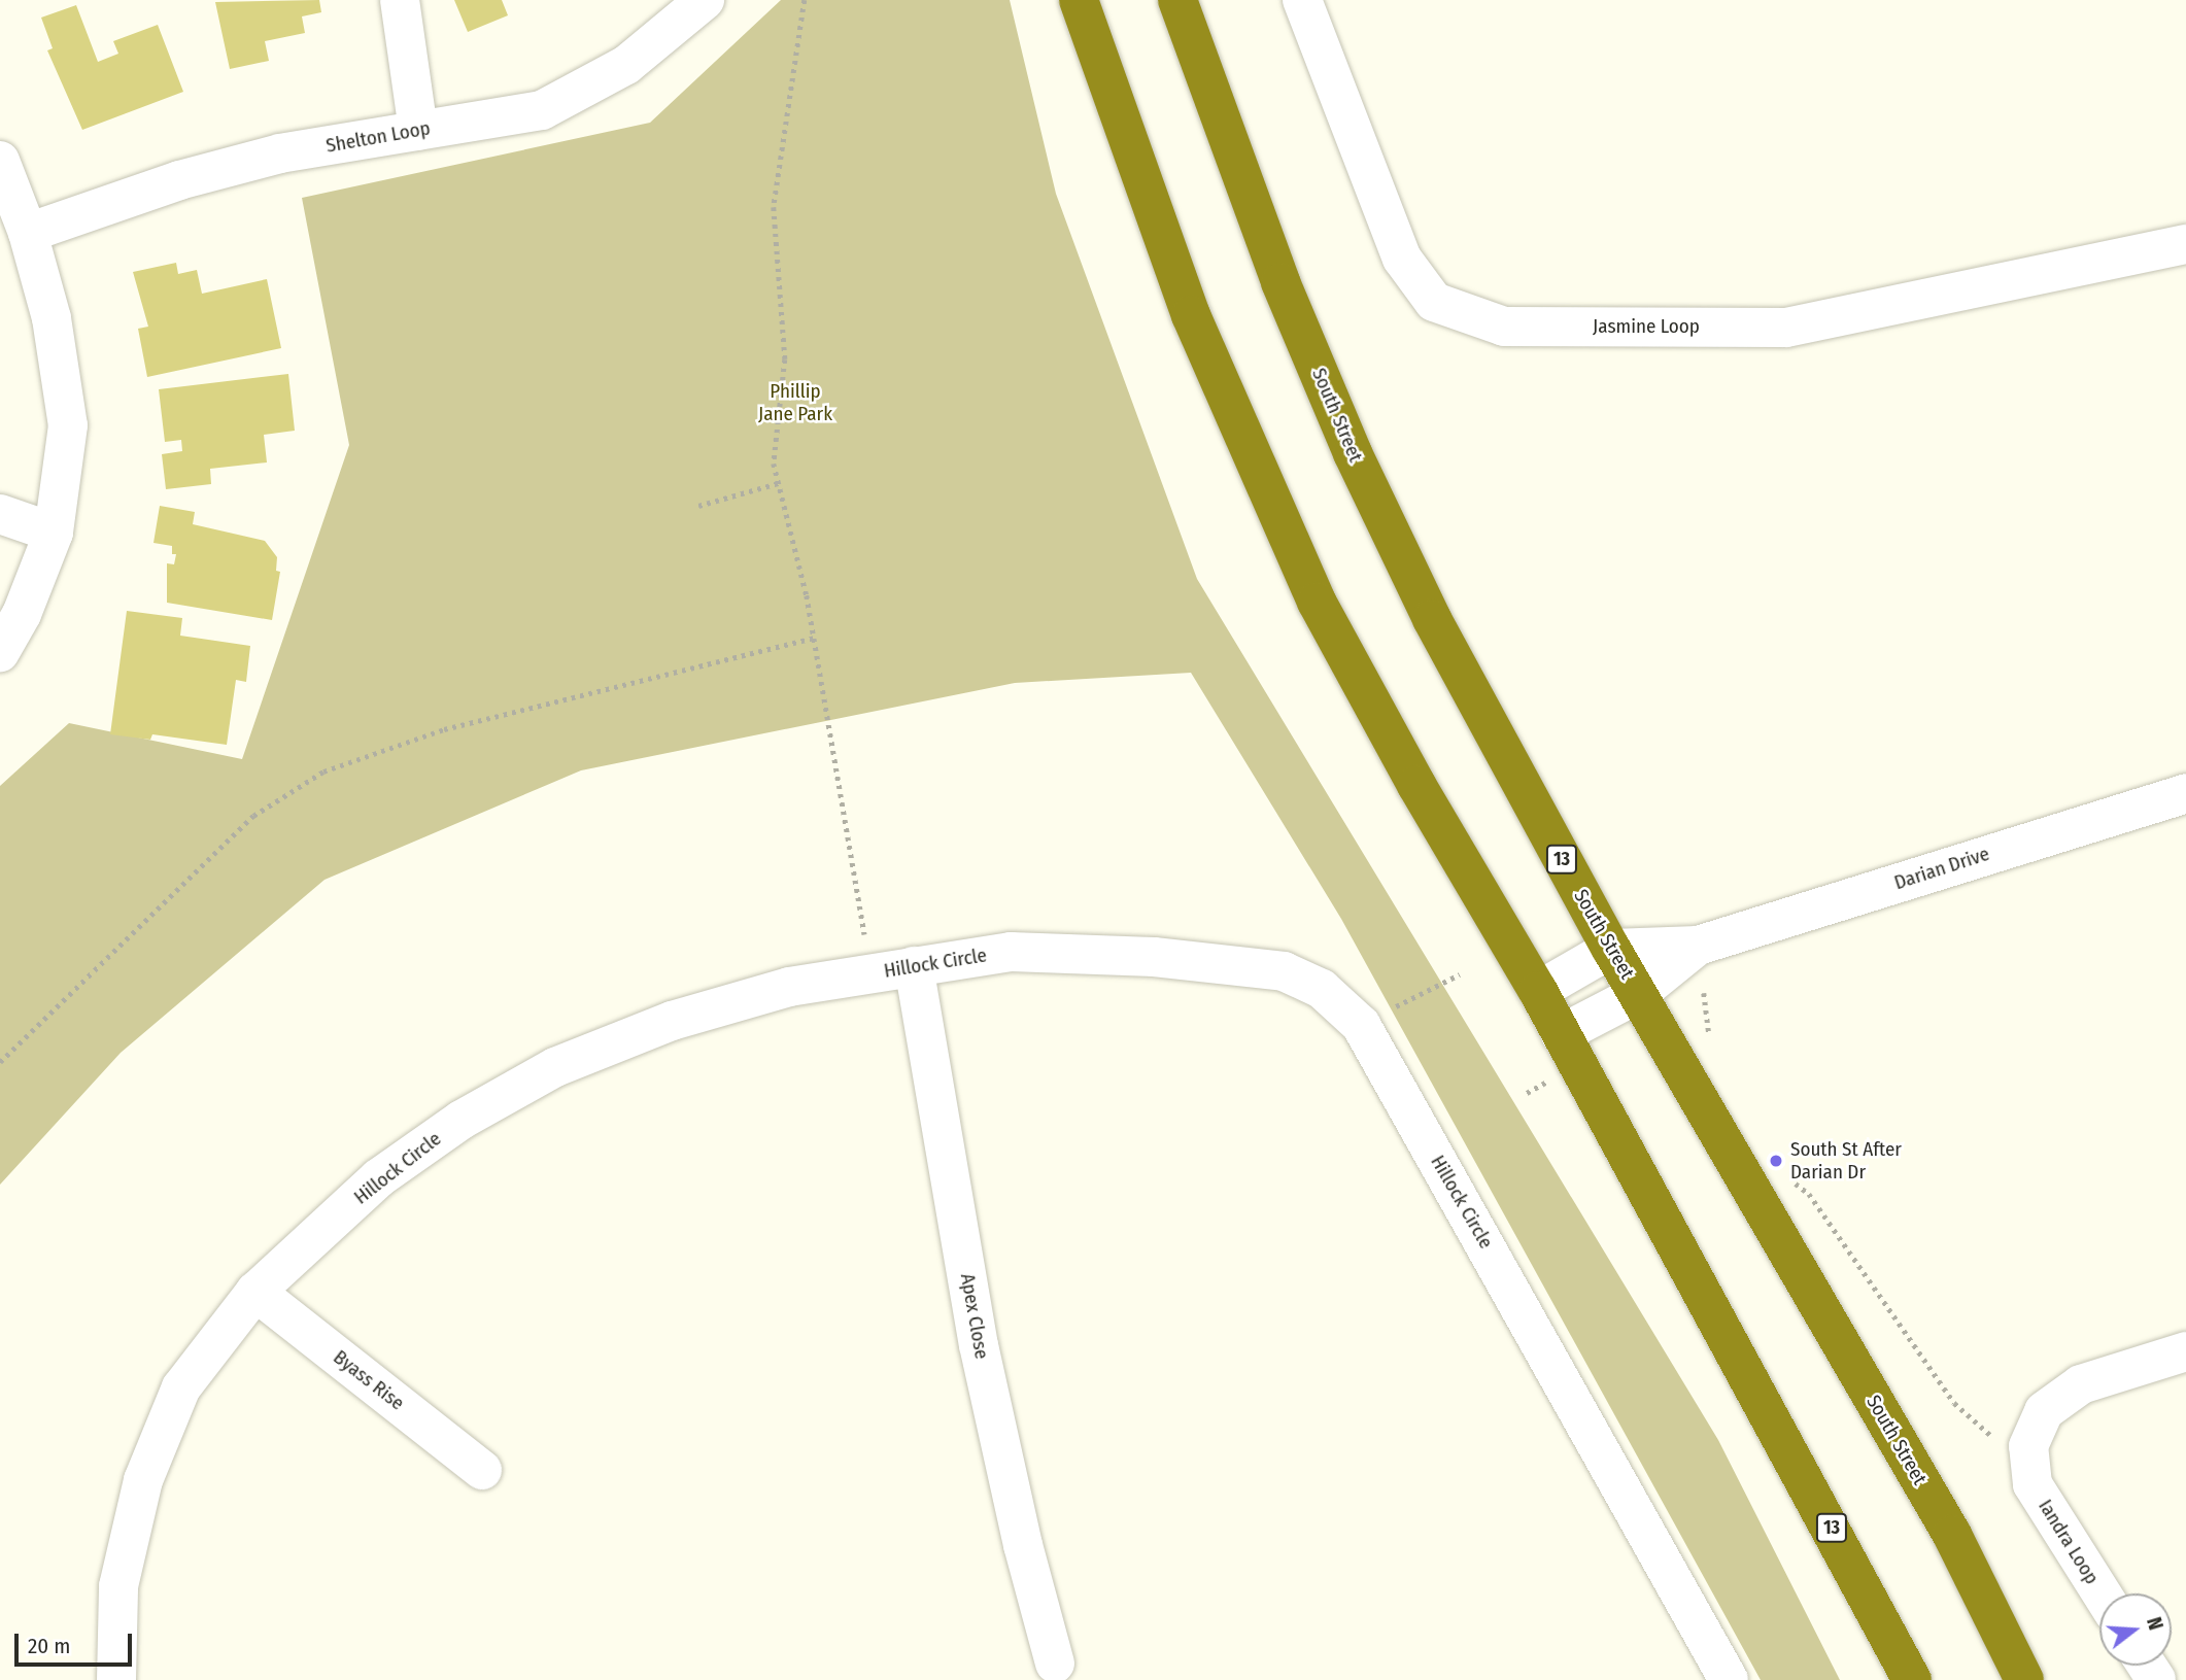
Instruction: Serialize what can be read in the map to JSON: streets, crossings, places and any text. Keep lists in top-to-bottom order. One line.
{"streets":{"highway":["South Street","13"],"street":["Shelton Loop","Jasmine Loop","Darian Drive","Hillock Circle","Apex Close","Byass Rise","Iandra Loop"]},"crossings":[["South Street","Darian Drive"],["13","Darian Drive"],["Hillock Circle","Apex Close"],["Hillock Circle","Byass Rise"]],"parks":["Phillip Jane Park"],"places":["South St After Darian Dr"],"scale_bar":"20 m","north":"right"}
